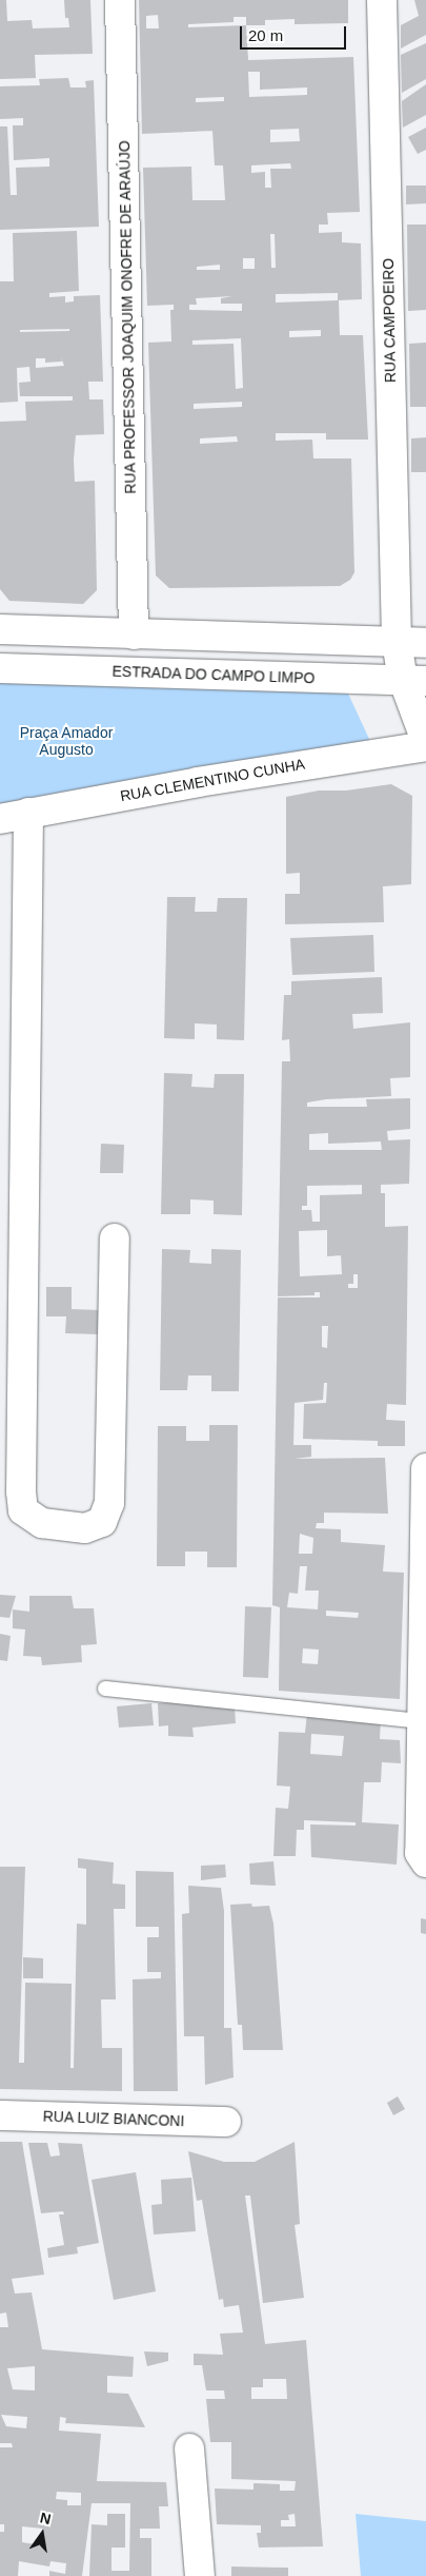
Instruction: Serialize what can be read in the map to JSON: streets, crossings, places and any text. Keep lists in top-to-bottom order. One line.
{"streets":{"street":["RUA PROFESSOR JOAQUIM ONOFRE DE ARAÚJO","RUA CAMPOEIRO","ESTRADA DO CAMPO LIMPO","RUA CLEMENTINO CUNHA","RUA LUIZ BIANCONI"]},"crossings":[["RUA CAMPOEIRO","ESTRADA DO CAMPO LIMPO"]],"parks":["Praça Amador Augusto"],"scale_bar":"20 m","north":"top"}
